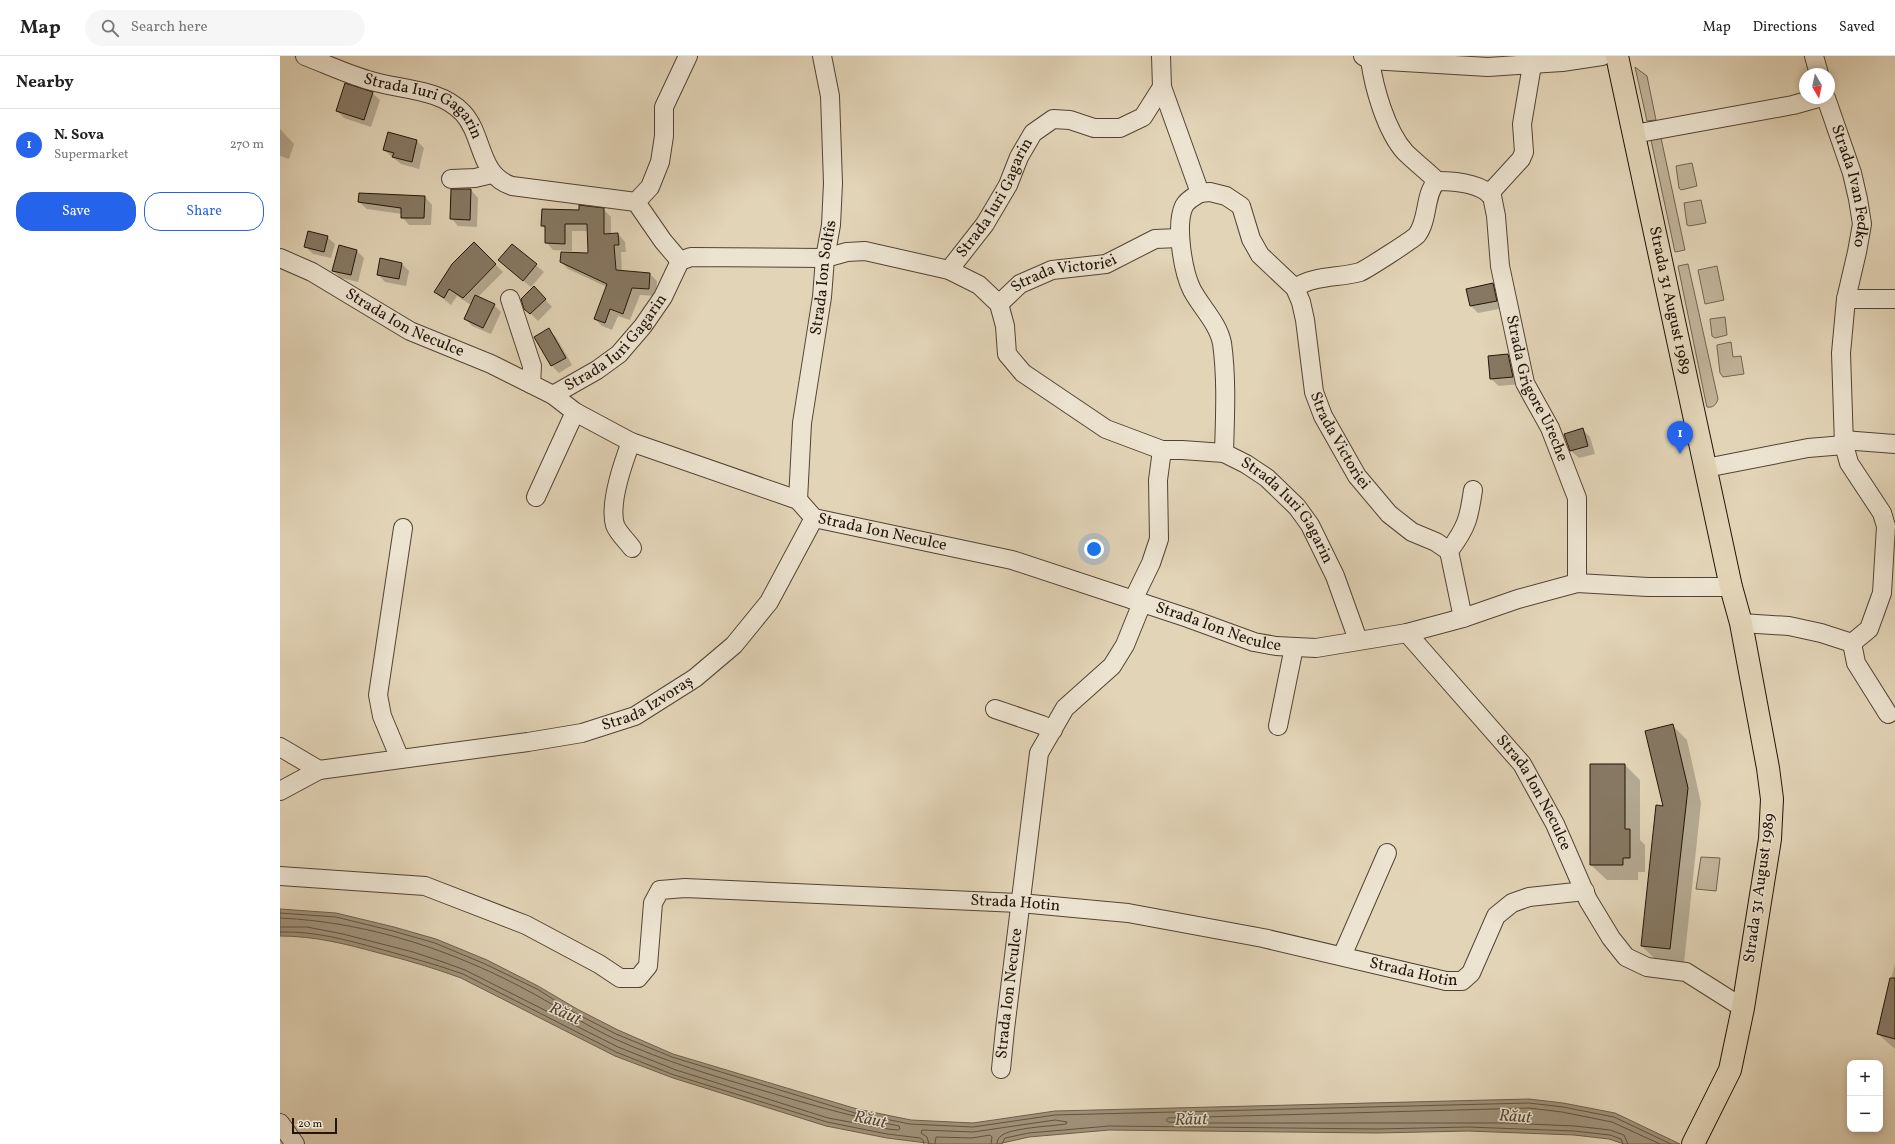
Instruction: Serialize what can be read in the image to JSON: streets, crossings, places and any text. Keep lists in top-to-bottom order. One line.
{"streets":{"main road":["Strada 31 August 1989"],"street":["Strada Iuri Gagarin","Strada Ivan Fedko","Strada Victoriei","Strada Ion Soltîs","Strada Ion Neculce","Strada Grigore Ureche","Strada Izvoraș","Strada Hotin"]},"crossings":[["Strada Iuri Gagarin","Strada Victoriei"],["Strada Iuri Gagarin","Strada Ion Soltîs"],["Strada Iuri Gagarin","Strada Ion Neculce"],["Strada Ion Soltîs","Strada Ion Neculce"],["Strada 31 August 1989","Strada Ion Neculce"],["Strada Ion Neculce","Strada Izvoraș"],["Strada Ion Neculce","Strada Hotin"]],"water":["Răut"],"scale_bar":"20 m","north":"bottom","page":{"header":"Map","search":"Search here","nav":["Map","Directions","Saved"],"heading":"Nearby","list":[{"mark":"1","name":"N. Sova","note":"Supermarket","value":"270 m"}],"buttons":["Save","Share"],"pins":"1","map_buttons":["+","−"],"scale":"20 m"}}
